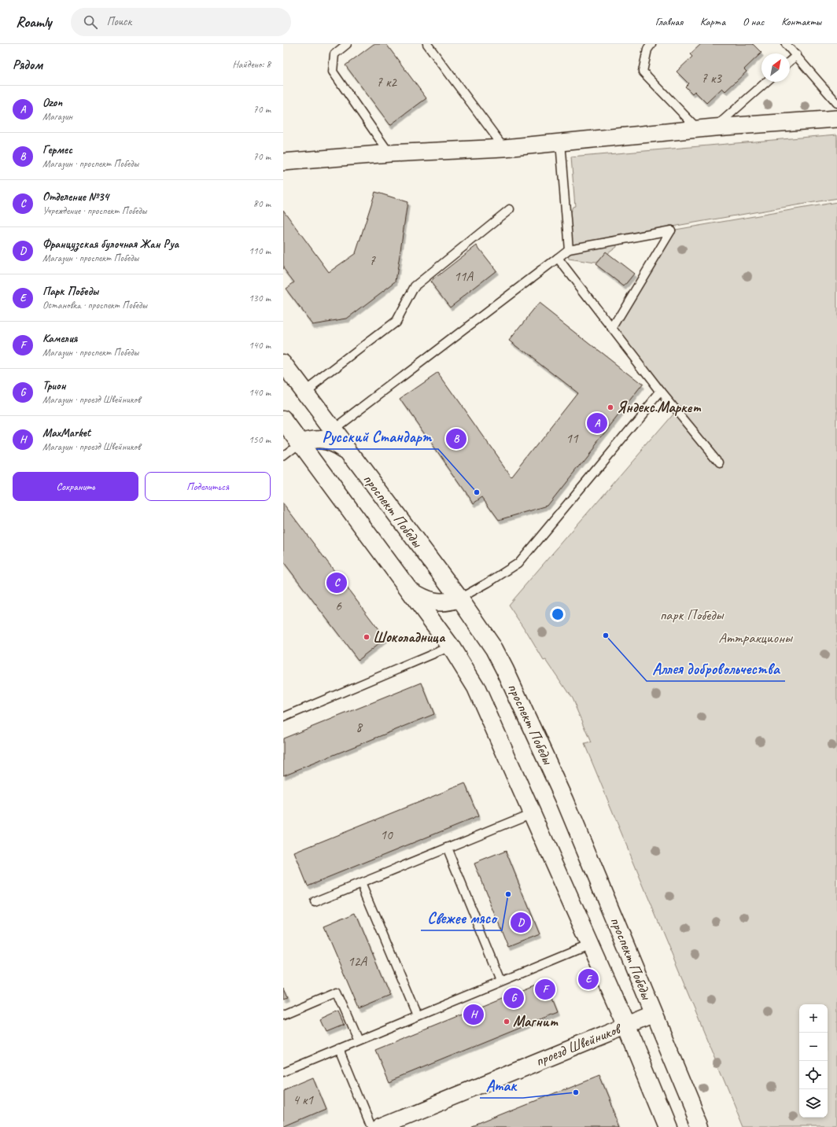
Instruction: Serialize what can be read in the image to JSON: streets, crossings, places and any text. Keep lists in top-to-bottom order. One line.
{"streets":{"main road":["проспект Победы"],"street":["проезд Швейников"]},"crossings":[["проспект Победы","проезд Швейников"]],"parks":["парк Победы","Аттракционы"],"places":["Яндекс.Маркет","Русский Стандарт","Аллея добровольчества","Шоколадница","Свежее мясо","Магнит","Атак"],"house_numbers":["7 к3","7 к2","7","11А","11","6","8","10","12А","4 к1"],"north":"top right","page":{"header":"Roamly","search":"Поиск","nav":["Главная","Карта","О нас","Контакты"],"heading":["Рядом","Найдено: 8"],"list":[{"mark":"A","name":"Ozon","note":"Магазин","value":"70 m"},{"mark":"B","name":"Гермес","note":"Магазин · проспект Победы","value":"70 m"},{"mark":"C","name":"Отделение №34","note":"Учреждение · проспект Победы","value":"80 m"},{"mark":"D","name":"Французская булочная Жан Руа","note":"Магазин · проспект Победы","value":"110 m"},{"mark":"E","name":"Парк Победы","note":"Остановка · проспект Победы","value":"130 m"},{"mark":"F","name":"Камелия","note":"Магазин · проспект Победы","value":"140 m"},{"mark":"G","name":"Трион","note":"Магазин · проезд Швейников","value":"140 m"},{"mark":"H","name":"MaxMarket","note":"Магазин · проезд Швейников","value":"150 m"}],"pins":["A","B","C","D","E","F","G","H"],"buttons":["Сохранить","Поделиться"],"map_buttons":["+","−"]}}
